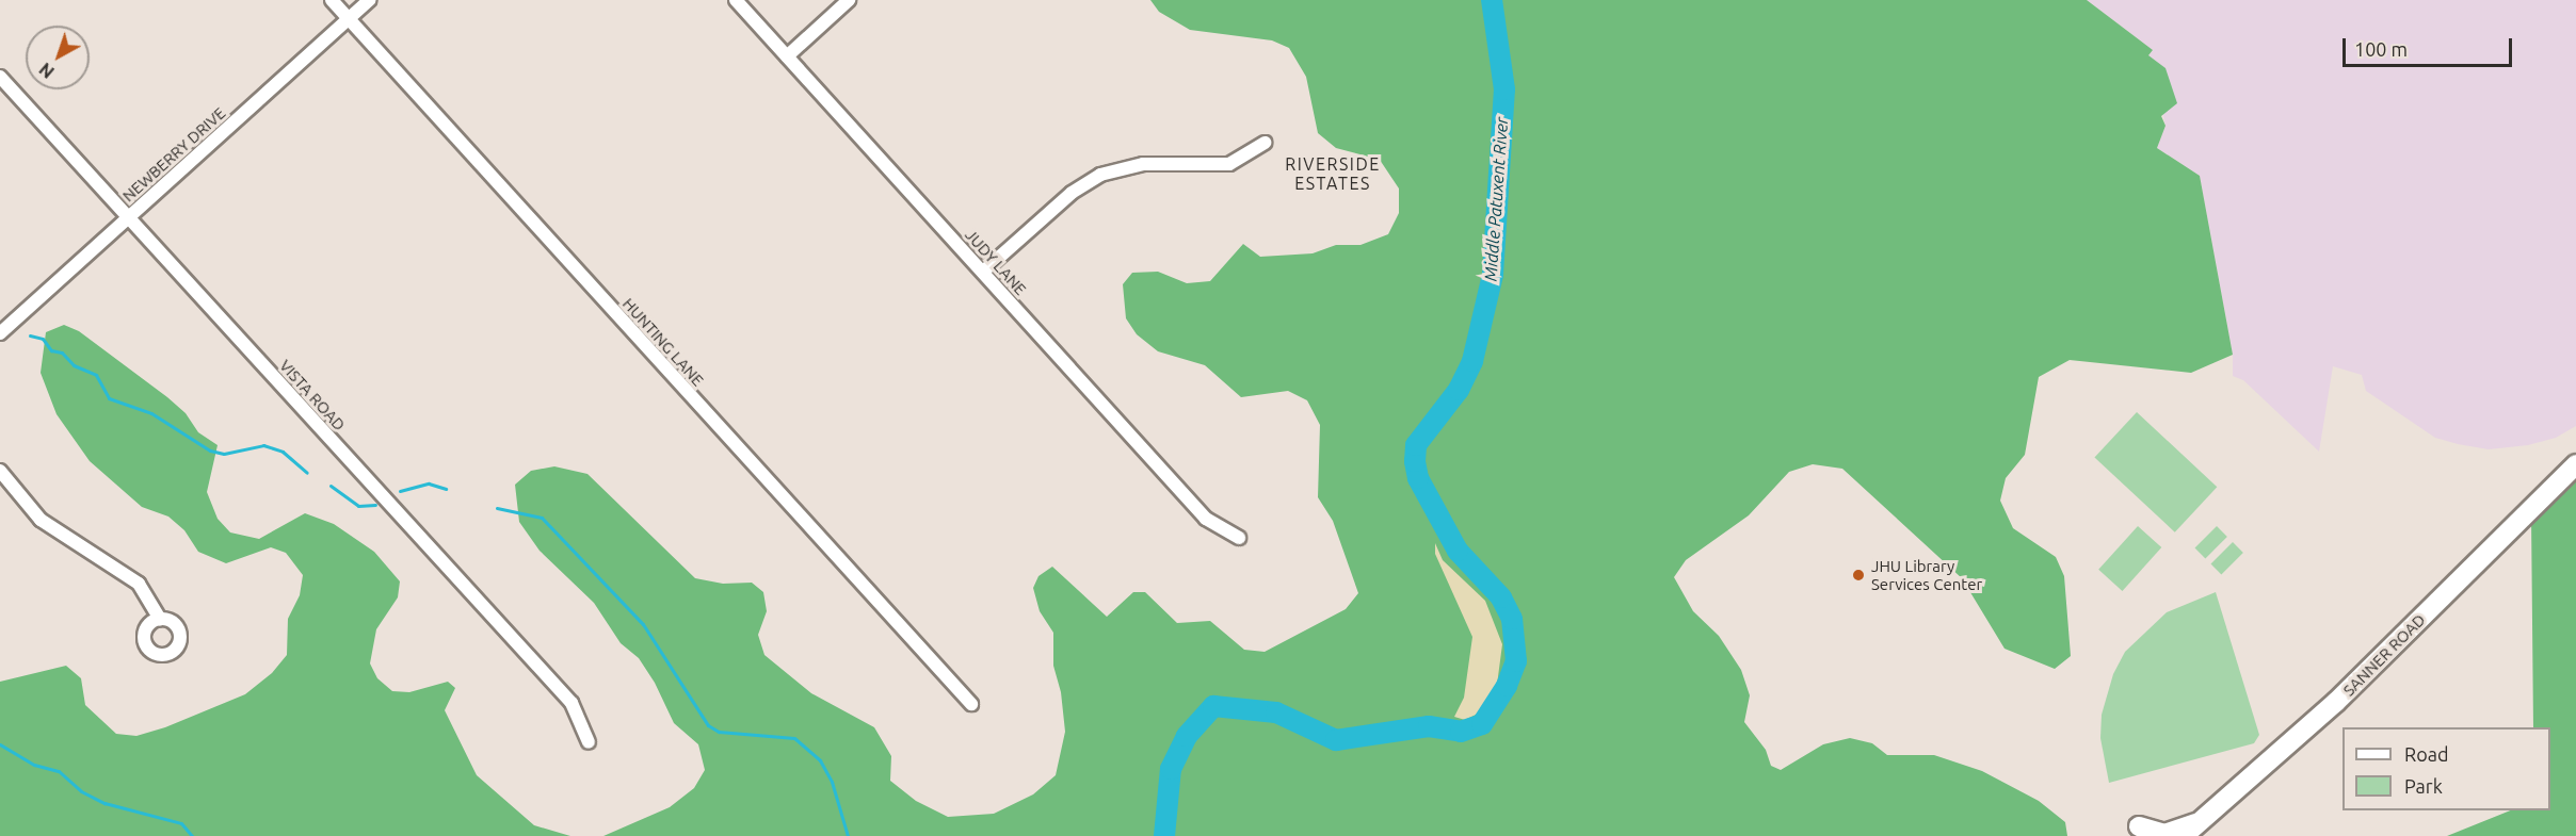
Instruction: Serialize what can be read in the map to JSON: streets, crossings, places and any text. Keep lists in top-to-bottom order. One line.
{"streets":{"main road":["SANNER ROAD"],"street":["NEWBERRY DRIVE","JUDY LANE","HUNTING LANE","VISTA ROAD"]},"crossings":[["NEWBERRY DRIVE","HUNTING LANE"],["NEWBERRY DRIVE","VISTA ROAD"]],"districts":["RIVERSIDE ESTATES"],"water":["Middle Patuxent River"],"places":["JHU Library Services Center"],"legend":["Road","Park"],"scale_bar":"100 m","north":"bottom left"}
